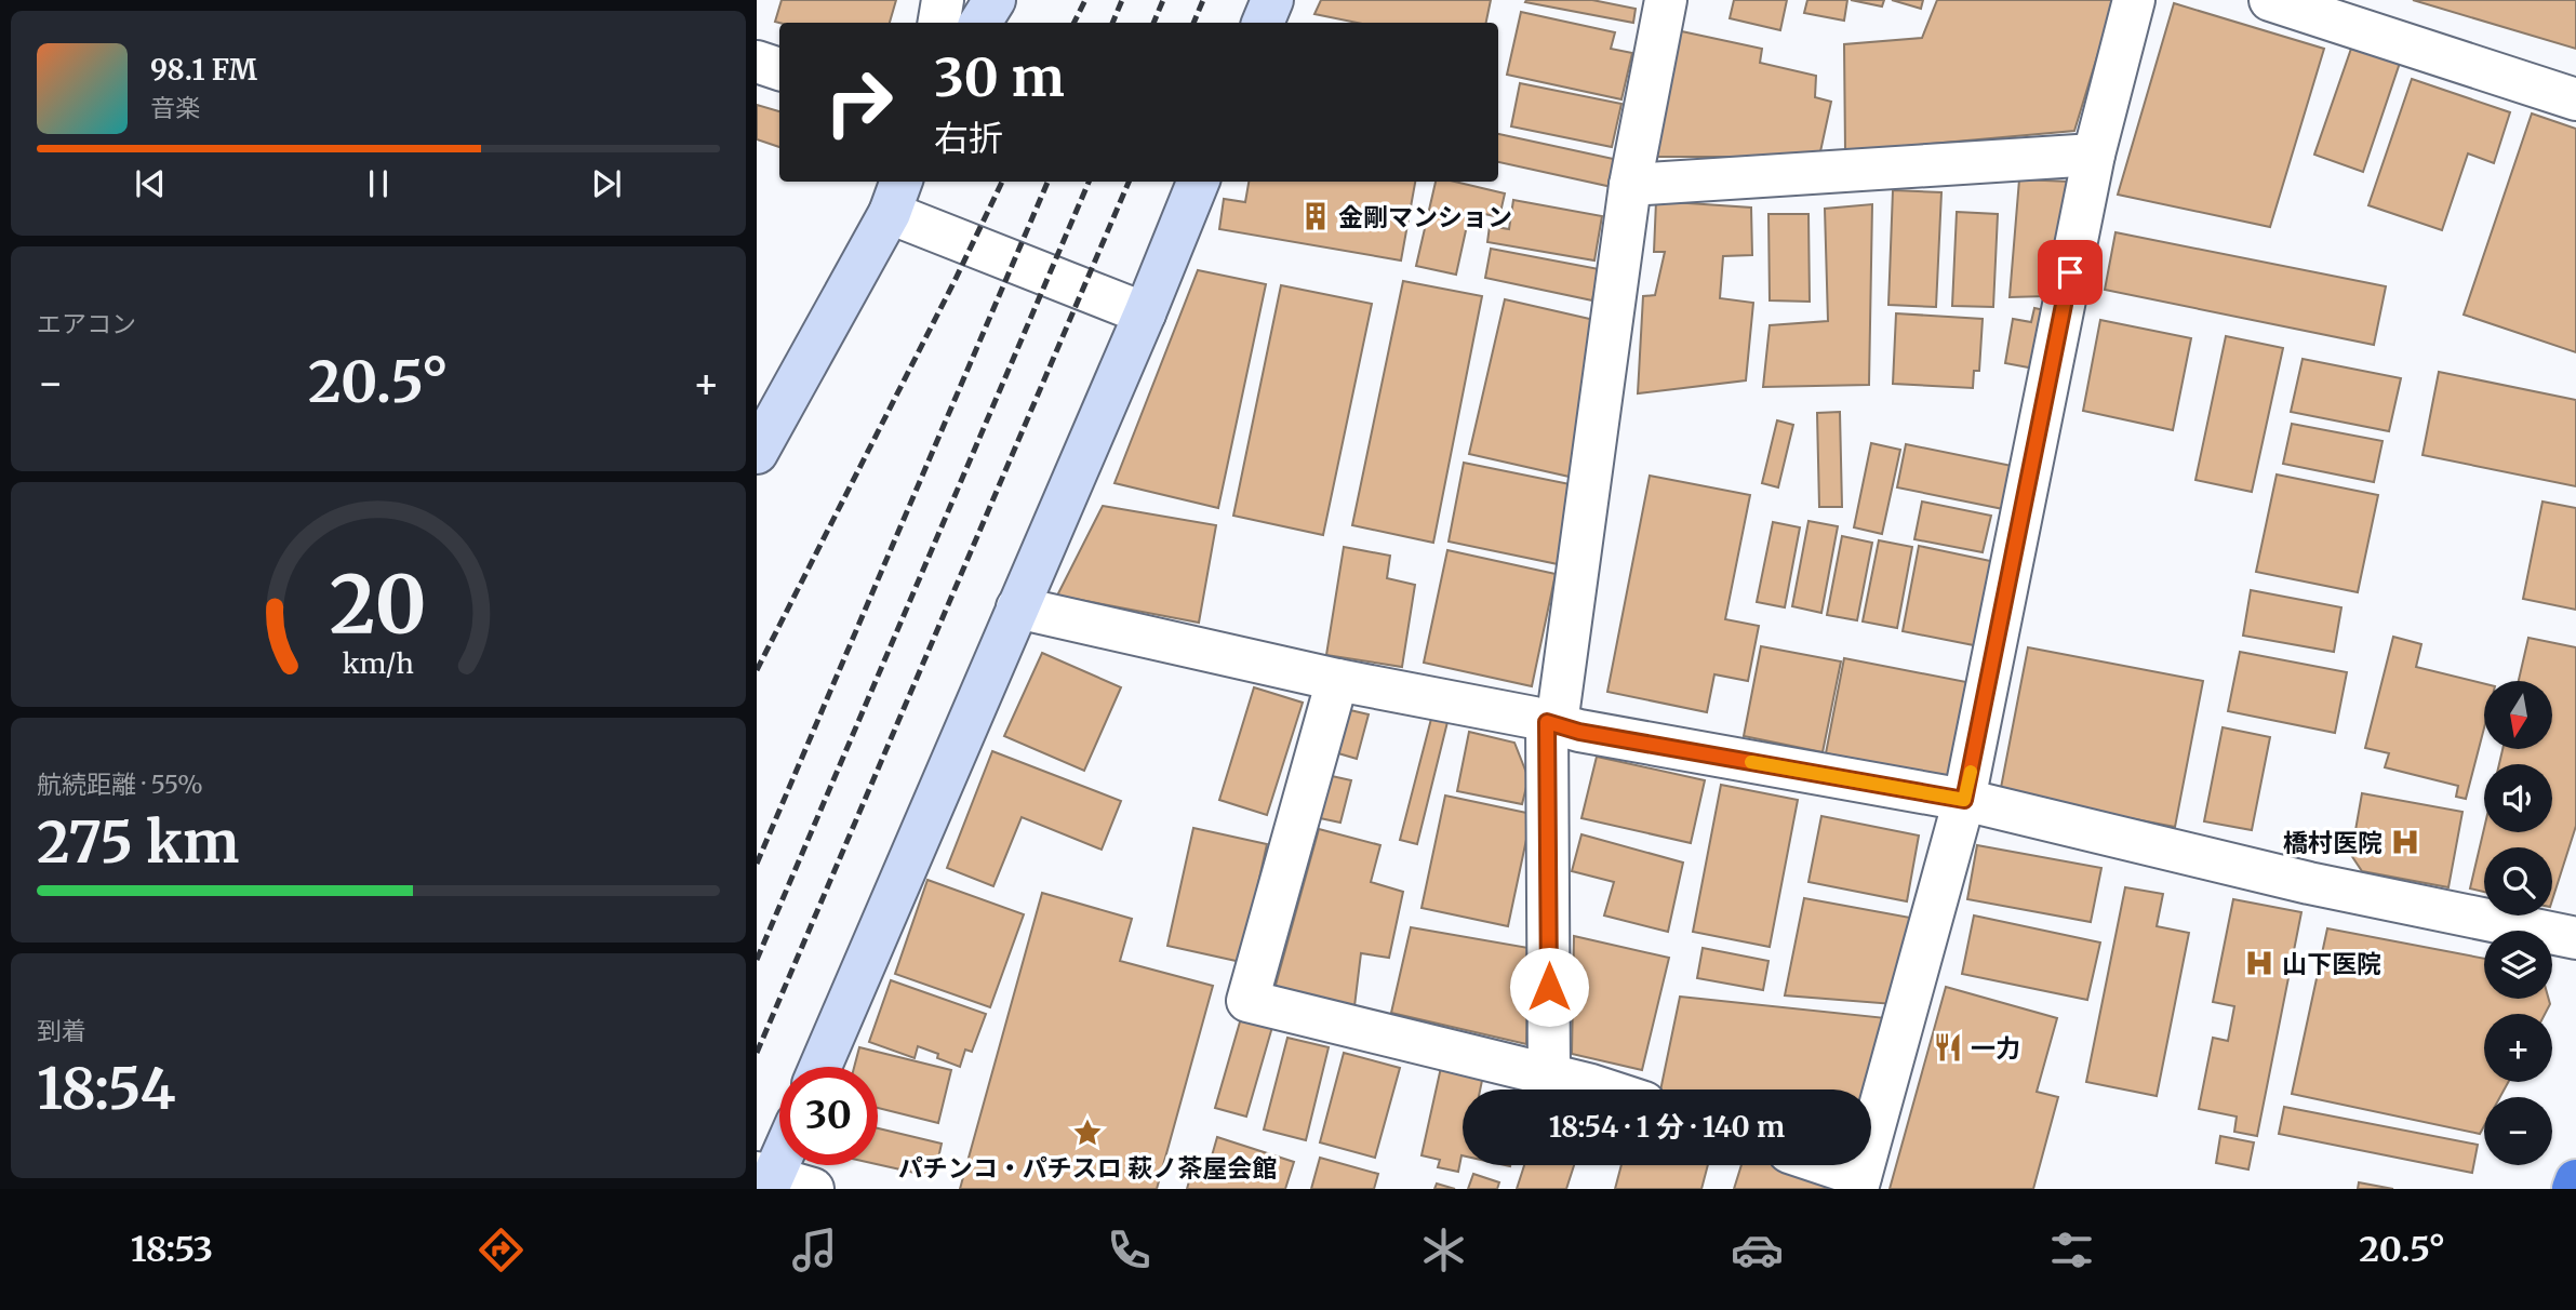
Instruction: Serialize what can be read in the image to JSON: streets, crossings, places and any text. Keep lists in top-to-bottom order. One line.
{"places":{"building":["金剛マンション"],"hospital":["橋村医院","山下医院"],"restaurant":["一力"],"place":["パチンコ・パチスロ 萩ノ茶屋会館"]},"north":"bottom","page":{"turn":["30 m","右折"],"song":["98.1 FM","音楽"],"tile":["エアコン",["航続距離 · 55%","275 km"],["到着","18:54"]],"heat":["−","20.5°","+"],"map_buttons":["+","−"],"limit":"30","trip":"18:54 · 1 分 · 140 m","tabs":["18:53","20.5°"],"gauge":["20","km/h"]}}
